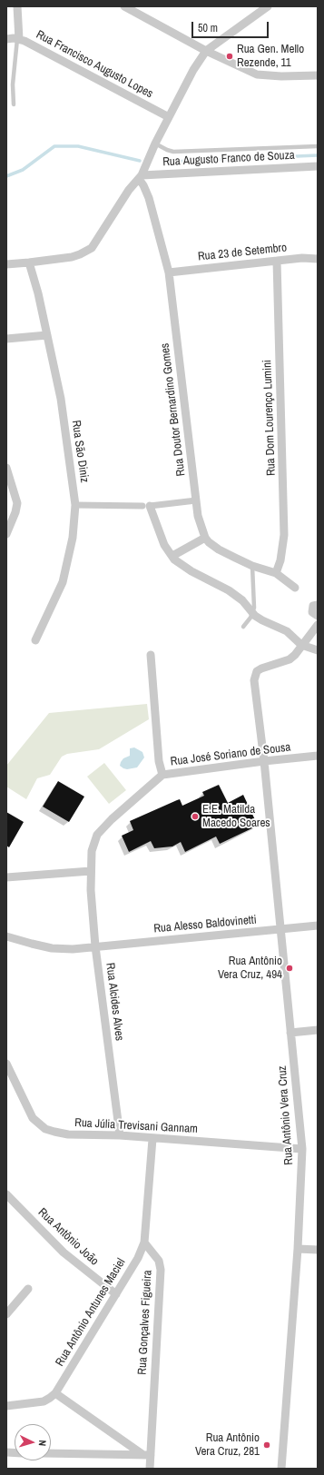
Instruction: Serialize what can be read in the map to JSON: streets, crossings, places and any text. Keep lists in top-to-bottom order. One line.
{"streets":{"street":["Rua Francisco Augusto Lopes","Rua Augusto Franco de Souza","Rua 23 de Setembro","Rua Doutor Bernardino Gomes","Rua Dom Lourenço Lumini","Rua São Diniz","Rua José Soriano de Sousa","Rua Alesso Baldovinetti","Rua Alcides Alves","Rua Antônio Vera Cruz","Rua Júlia Trevisani Gannam","Rua Antônio João","Rua Antônio Antunes Maciel","Rua Gonçalves Figueira"]},"crossings":[["Rua Augusto Franco de Souza","Rua Doutor Bernardino Gomes"],["Rua 23 de Setembro","Rua Doutor Bernardino Gomes"],["Rua 23 de Setembro","Rua Dom Lourenço Lumini"],["Rua José Soriano de Sousa","Rua Alcides Alves"],["Rua José Soriano de Sousa","Rua Antônio Vera Cruz"],["Rua Alesso Baldovinetti","Rua Alcides Alves"],["Rua Alesso Baldovinetti","Rua Antônio Vera Cruz"],["Rua Alcides Alves","Rua Júlia Trevisani Gannam"],["Rua Antônio Vera Cruz","Rua Júlia Trevisani Gannam"],["Rua Antônio João","Rua Antônio Antunes Maciel"],["Rua Antônio Antunes Maciel","Rua Gonçalves Figueira"]],"places":["Rua Gen. Mello Rezende, 11","E.E. Matilda Macedo Soares","Rua Antônio Vera Cruz, 494","Rua Antônio Vera Cruz, 281"],"scale_bar":"50 m","north":"right"}
